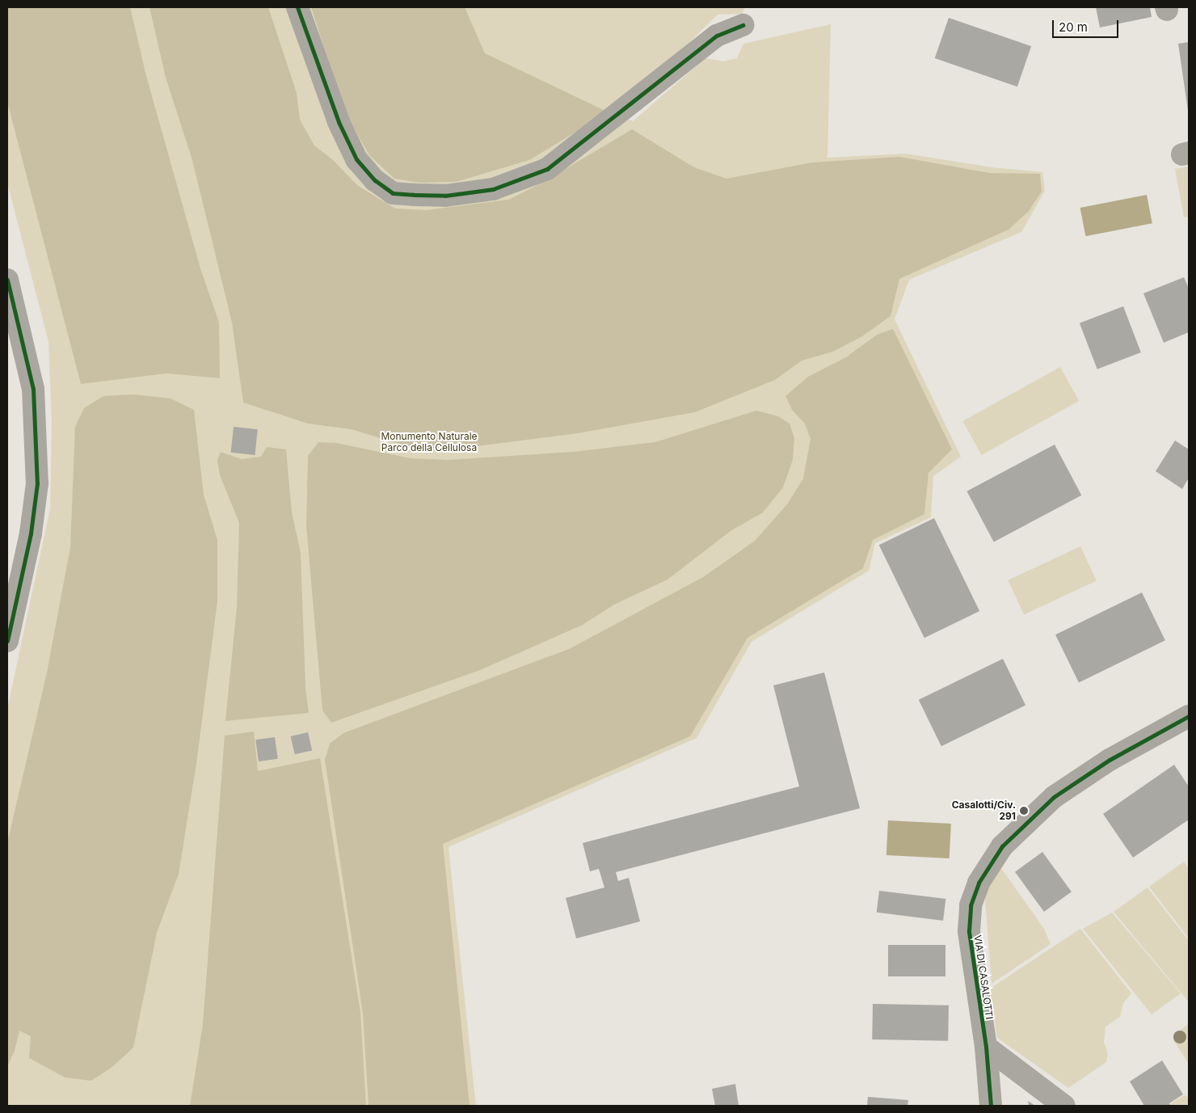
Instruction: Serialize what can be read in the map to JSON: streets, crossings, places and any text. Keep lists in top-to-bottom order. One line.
{"streets":{"street":["VIA DI CASALOTTI"]},"parks":["Monumento Naturale Parco della Cellulosa"],"places":["Casalotti/Civ. 291"],"scale_bar":"20 m"}
